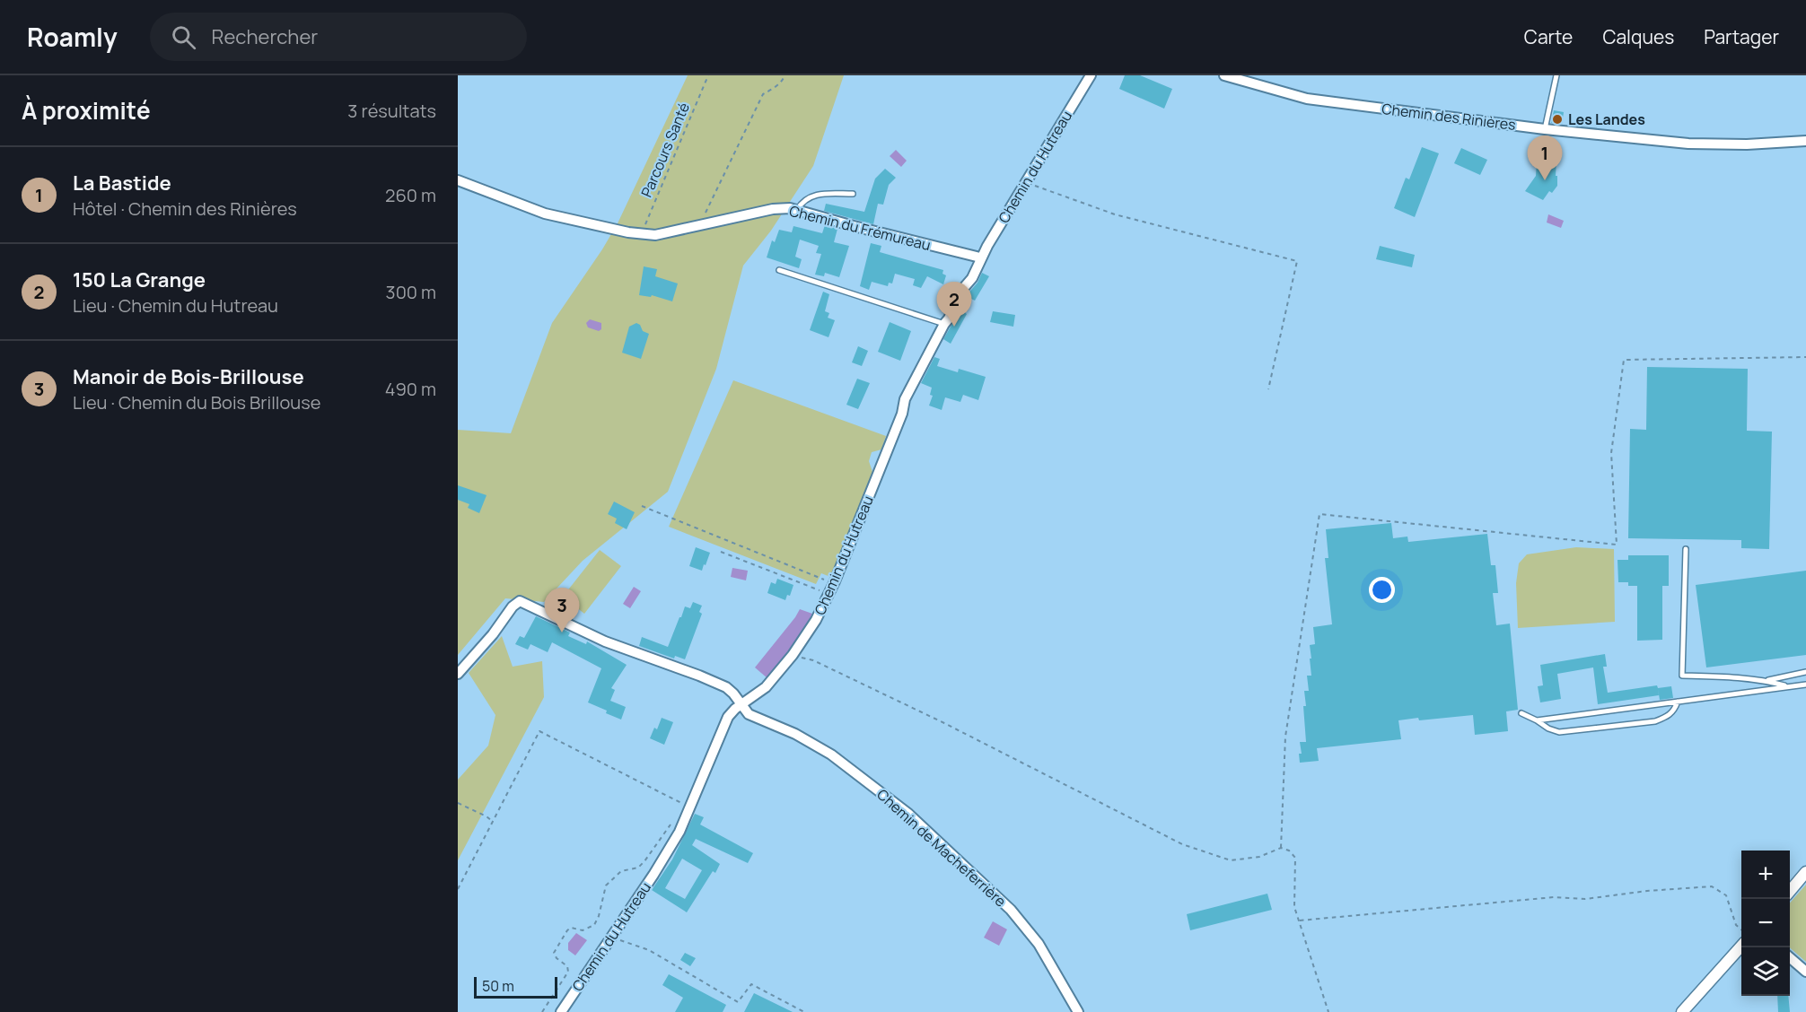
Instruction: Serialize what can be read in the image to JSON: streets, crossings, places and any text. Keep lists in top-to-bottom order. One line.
{"streets":{"street":["Chemin des Rinières","Chemin du Hutreau","Chemin du Frémureau","Chemin de Macheferrière"],"path":["Parcours Santé"]},"crossings":[["Parcours Santé","Chemin du Frémureau"],["Chemin du Hutreau","Chemin du Frémureau"],["Chemin du Hutreau","Chemin de Macheferrière"]],"places":["Les Landes"],"scale_bar":"50 m","page":{"header":"Roamly","search":"Rechercher","nav":["Carte","Calques","Partager"],"heading":["À proximité","3 résultats"],"pins":["1","2","3"],"list":[{"mark":"1","name":"La Bastide","note":"Hôtel · Chemin des Rinières","value":"260 m"},{"mark":"2","name":"150 La Grange","note":"Lieu · Chemin du Hutreau","value":"300 m"},{"mark":"3","name":"Manoir de Bois-Brillouse","note":"Lieu · Chemin du Bois Brillouse","value":"490 m"}],"map_buttons":["+","−"],"scale":"50 m"}}
